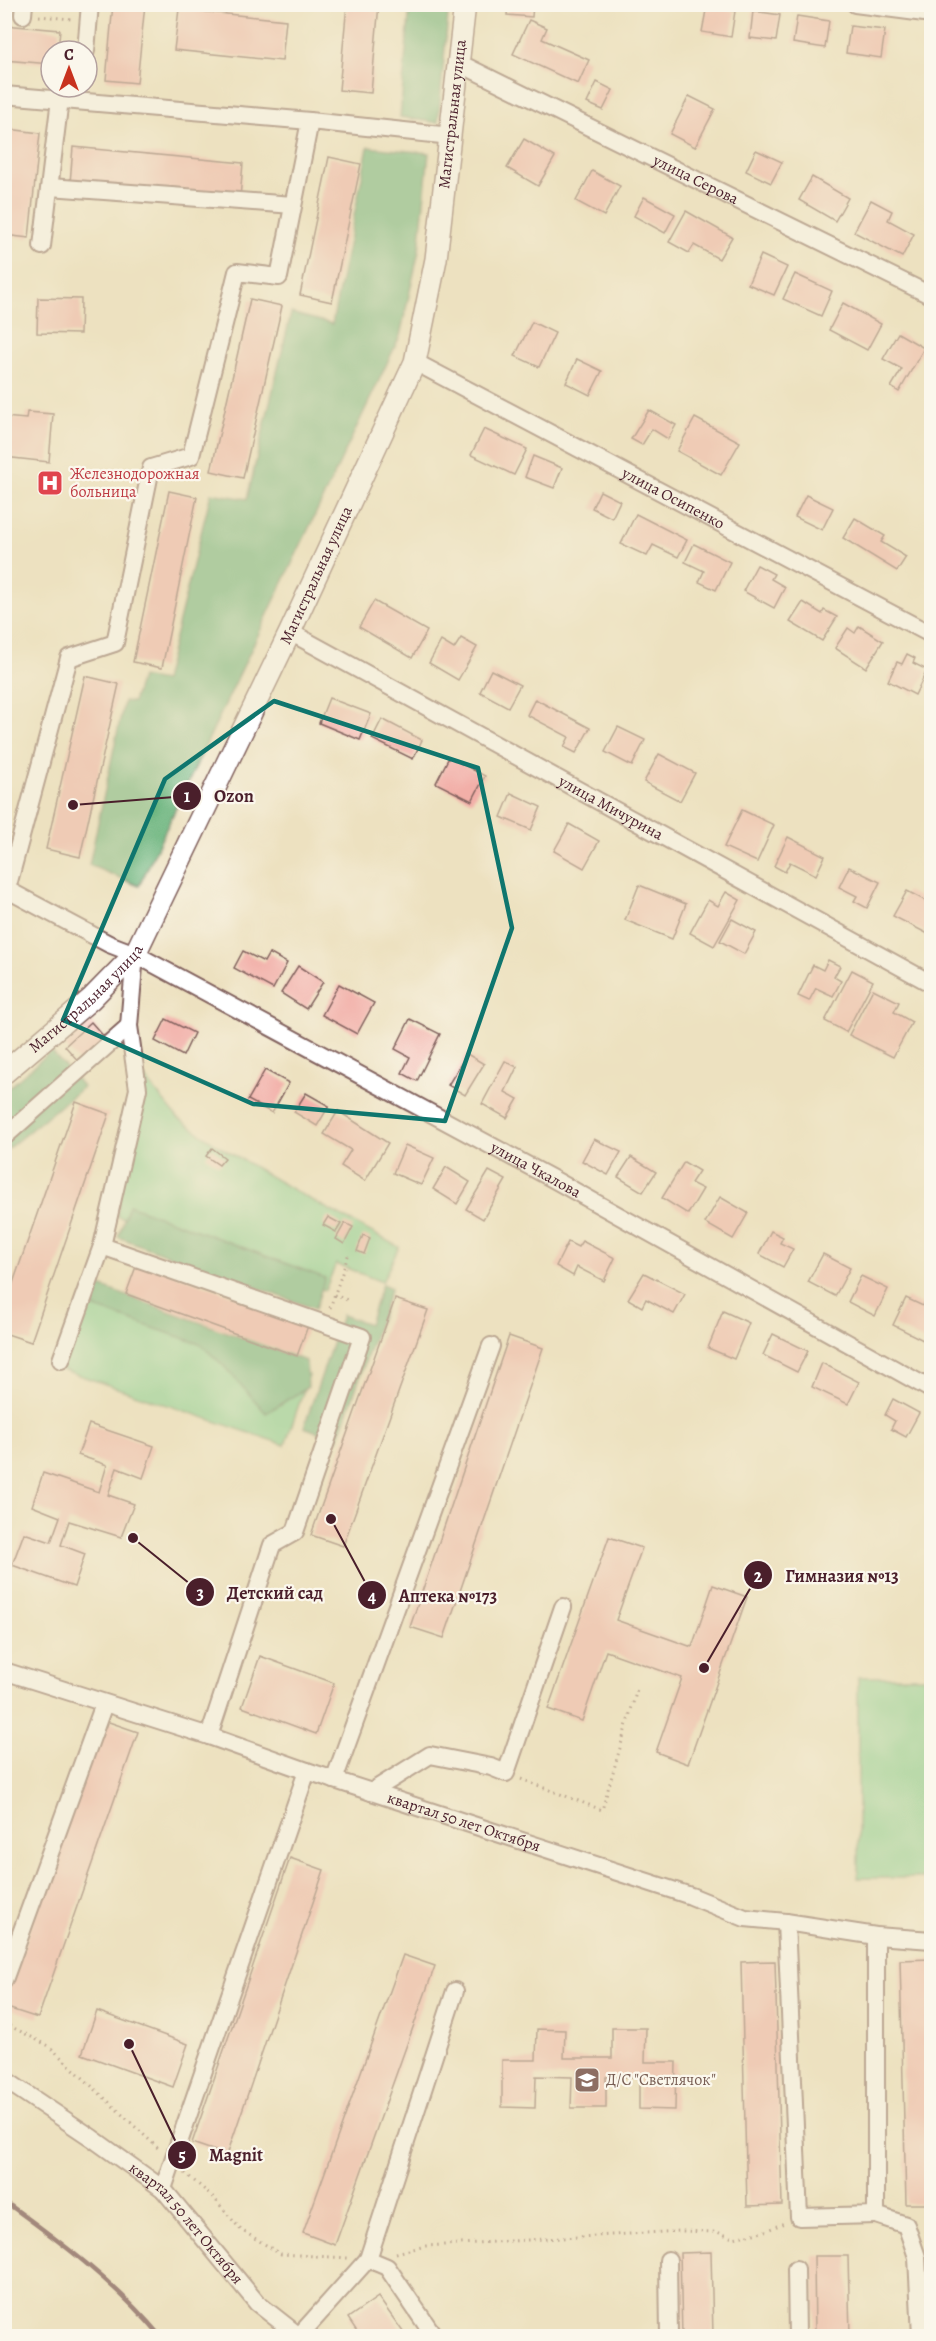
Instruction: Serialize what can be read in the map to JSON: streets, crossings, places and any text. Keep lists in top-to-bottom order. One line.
{"streets":{"main road":["Магистральная улица"],"street":["улица Серова","улица Осипенко","улица Мичурина","улица Чкалова","квартал 50 лет Октября"]},"crossings":[["Магистральная улица","улица Серова"],["Магистральная улица","улица Осипенко"],["Магистральная улица","улица Мичурина"],["Магистральная улица","улица Чкалова"]],"places":{"hospital":["Железнодорожная больница"],"other":["Ozon","Аптека №173","Детский сад","Гимназия №13","Magnit"],"school or university":["Д/С \"Светлячок\""]},"north":"top"}
